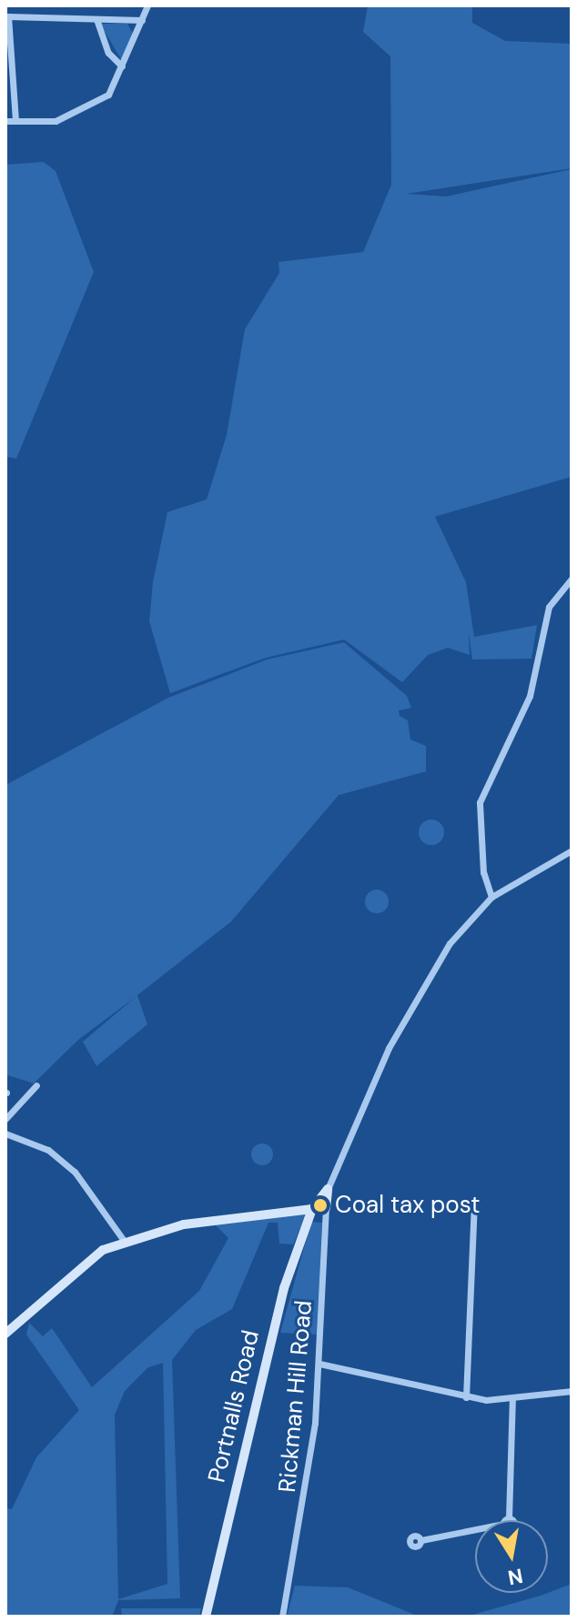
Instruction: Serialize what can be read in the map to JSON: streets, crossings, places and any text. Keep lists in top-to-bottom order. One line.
{"streets":{"street":["Rickman Hill Road","Portnalls Road"]},"places":["Coal tax post"],"north":"bottom"}
